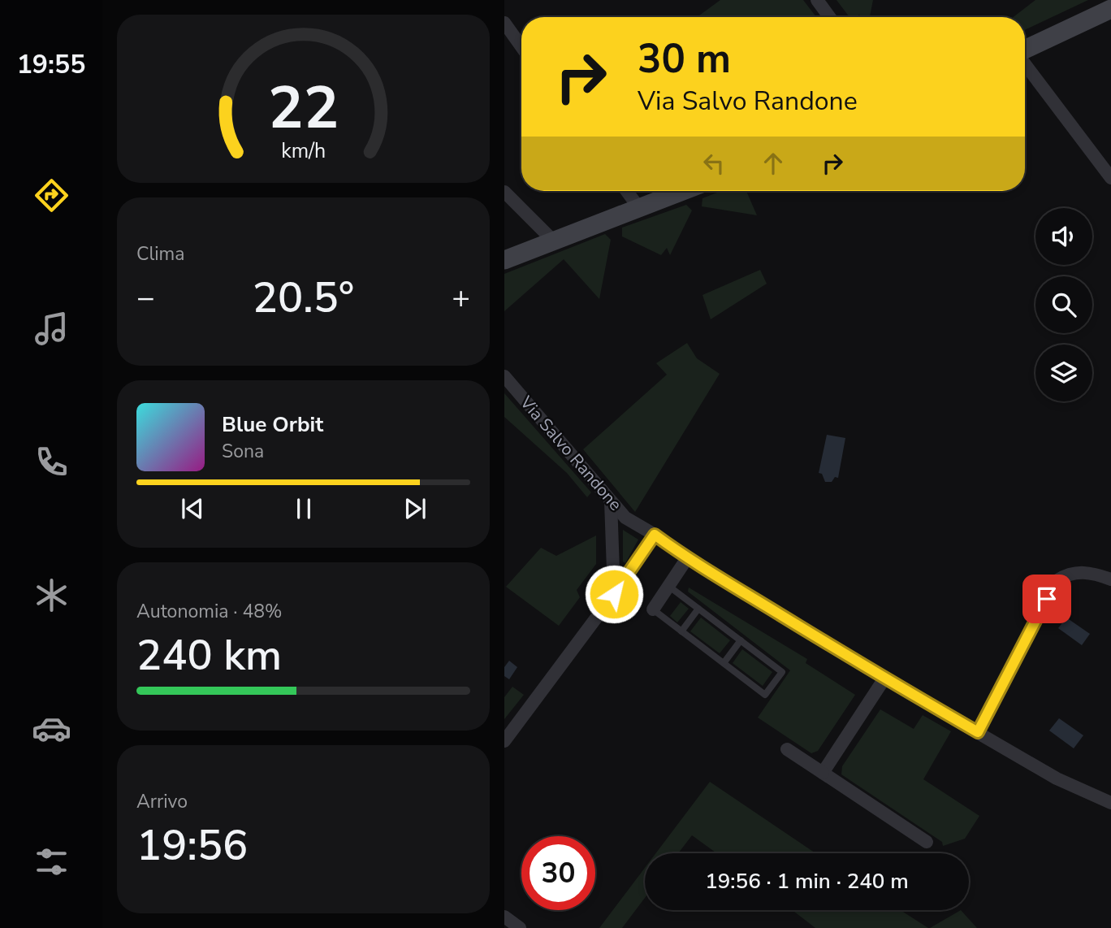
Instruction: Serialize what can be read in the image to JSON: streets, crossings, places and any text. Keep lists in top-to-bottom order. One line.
{"streets":{"street":["Via Salvo Randone"]},"page":{"tabs":"19:55","turn":["30 m","Via Salvo Randone"],"tile":["Clima",["Autonomia · 48%","240 km"],["Arrivo","19:56"]],"heat":["−","20.5°","+"],"song":["Blue Orbit","Sona"],"limit":"30","trip":"19:56 · 1 min · 240 m","gauge":["22","km/h"]}}
